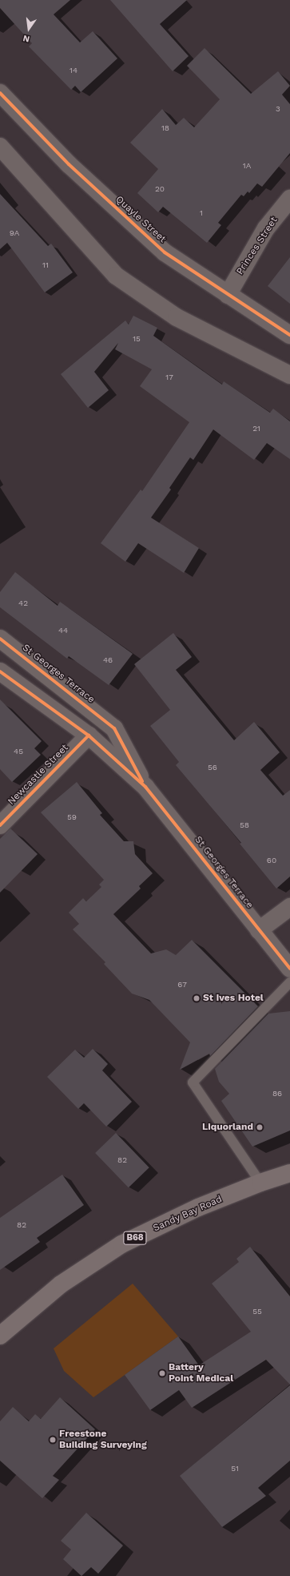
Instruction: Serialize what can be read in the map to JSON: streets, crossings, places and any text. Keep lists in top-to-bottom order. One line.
{"streets":{"main road":["Sandy Bay Road","B68"],"street":["Quayle Street","Princes Street","St Georges Terrace","Newcastle Street"]},"crossings":[["Quayle Street","Princes Street"],["St Georges Terrace","Newcastle Street"]],"places":["St Ives Hotel","Liquorland","Battery Point Medical","Freestone Building Surveying"],"house_numbers":["14","3","18","1A","20","1","9A","11","15","17","21","42","44","46","45","56","59","58","60","67","86","82","82","55","51"],"north":"bottom"}
